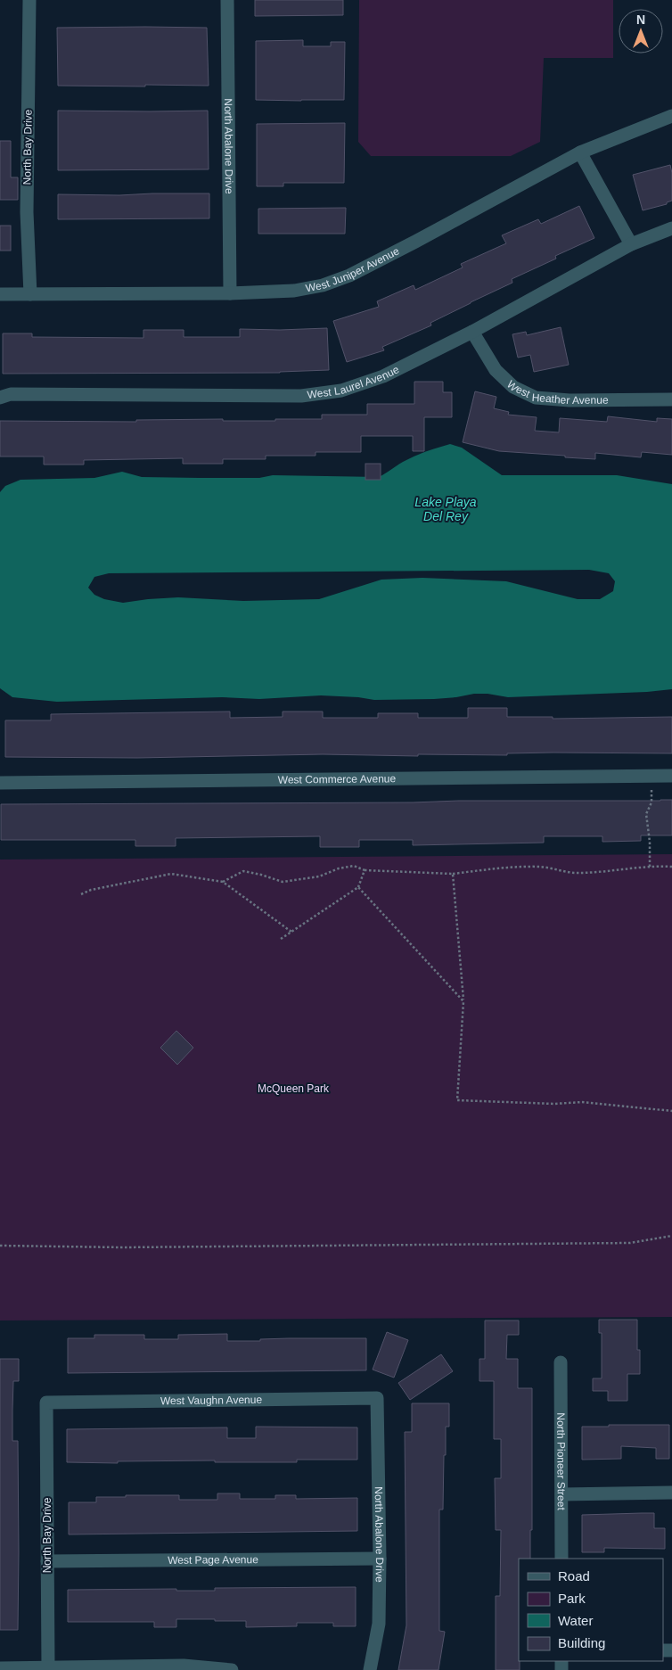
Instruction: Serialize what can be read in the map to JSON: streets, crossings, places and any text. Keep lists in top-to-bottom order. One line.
{"streets":{"street":["North Abalone Drive","North Bay Drive","West Juniper Avenue","West Laurel Avenue","West Heather Avenue","West Commerce Avenue","West Vaughn Avenue","North Pioneer Street","West Page Avenue"]},"crossings":[["North Abalone Drive","West Juniper Avenue"],["North Abalone Drive","West Vaughn Avenue"],["North Abalone Drive","West Page Avenue"],["North Bay Drive","West Juniper Avenue"],["North Bay Drive","West Vaughn Avenue"],["North Bay Drive","West Page Avenue"],["West Laurel Avenue","West Heather Avenue"]],"water":["Lake Playa Del Rey"],"parks":["McQueen Park"],"legend":["Road","Park","Water","Building"],"north":"top"}
